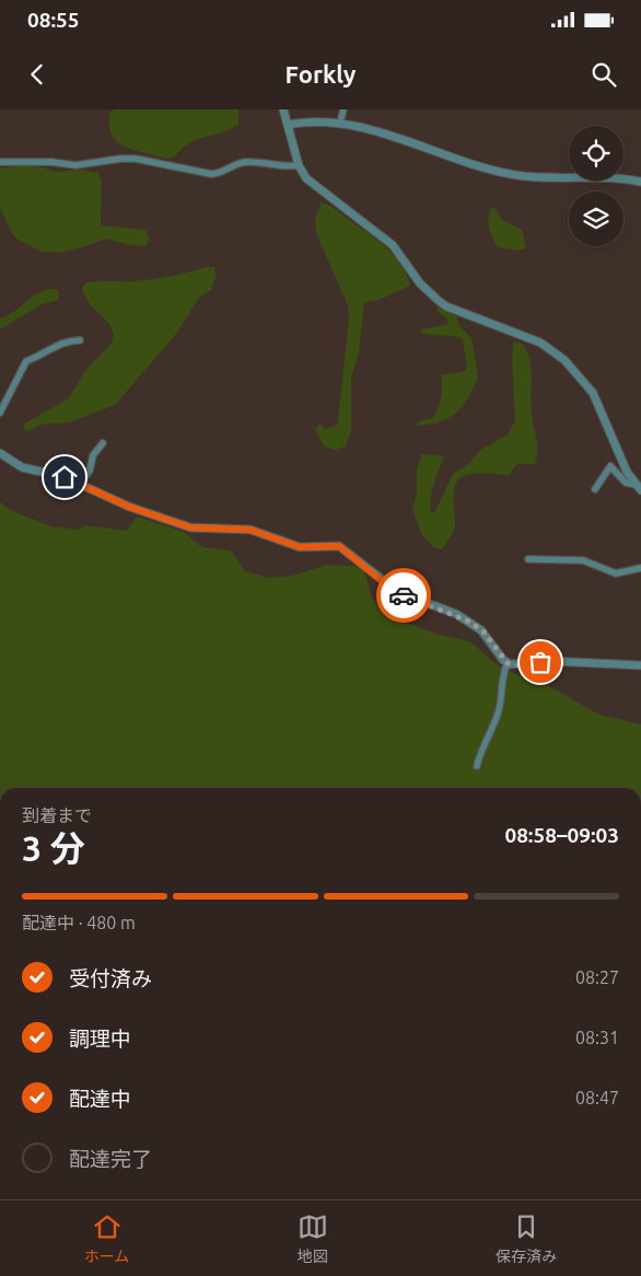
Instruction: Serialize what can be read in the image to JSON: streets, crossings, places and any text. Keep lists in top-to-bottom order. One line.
{"page":{"status":"08:55","header":"Forkly","heading":["3 分","到着まで","08:58–09:03"],"bar":"配達中 · 480 m","list":[["受付済み","08:27"],["調理中","08:31"],["配達中","08:47"],"配達完了"],"tabs":["ホーム","地図","保存済み"]}}
